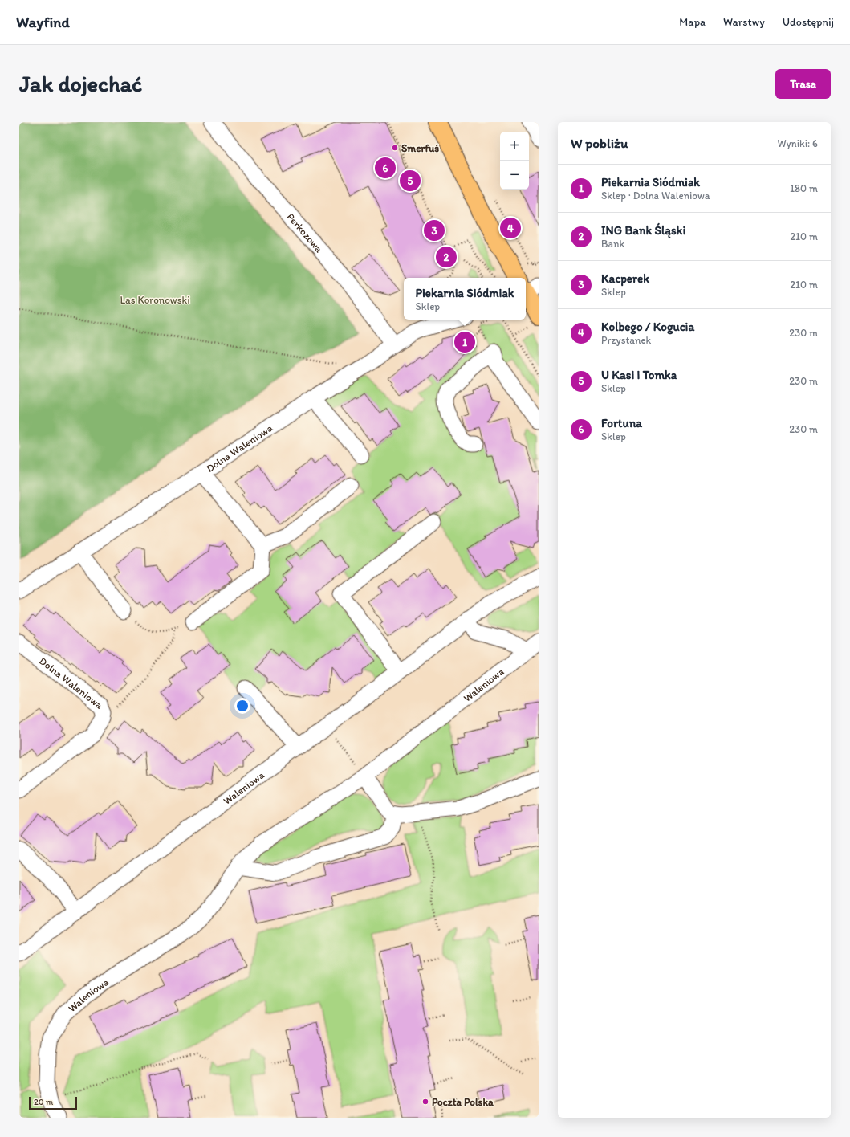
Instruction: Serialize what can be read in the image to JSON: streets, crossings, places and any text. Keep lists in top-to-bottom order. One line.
{"streets":{"street":["Perkozowa","Dolna Waleniowa","Waleniowa"]},"crossings":[["Perkozowa","Dolna Waleniowa"]],"parks":["Las Koronowski"],"places":["Smerfuś","Poczta Polska"],"scale_bar":"20 m","page":{"header":"Wayfind","nav":["Mapa","Warstwy","Udostępnij"],"buttons":"Trasa","title":"Jak dojechać","heading":["W pobliżu","Wyniki: 6"],"map_buttons":["+","−"],"pins":["6","5","4","3","2","1"],"list":[{"mark":"1","name":"Piekarnia Siódmiak","note":"Sklep · Dolna Waleniowa","value":"180 m"},{"mark":"2","name":"ING Bank Śląski","note":"Bank","value":"210 m"},{"mark":"3","name":"Kacperek","note":"Sklep","value":"210 m"},{"mark":"4","name":"Kolbego / Kogucia","note":"Przystanek","value":"230 m"},{"mark":"5","name":"U Kasi i Tomka","note":"Sklep","value":"230 m"},{"mark":"6","name":"Fortuna","note":"Sklep","value":"230 m"}],"popup":["Piekarnia Siódmiak","Sklep"],"scale":"20 m"}}
